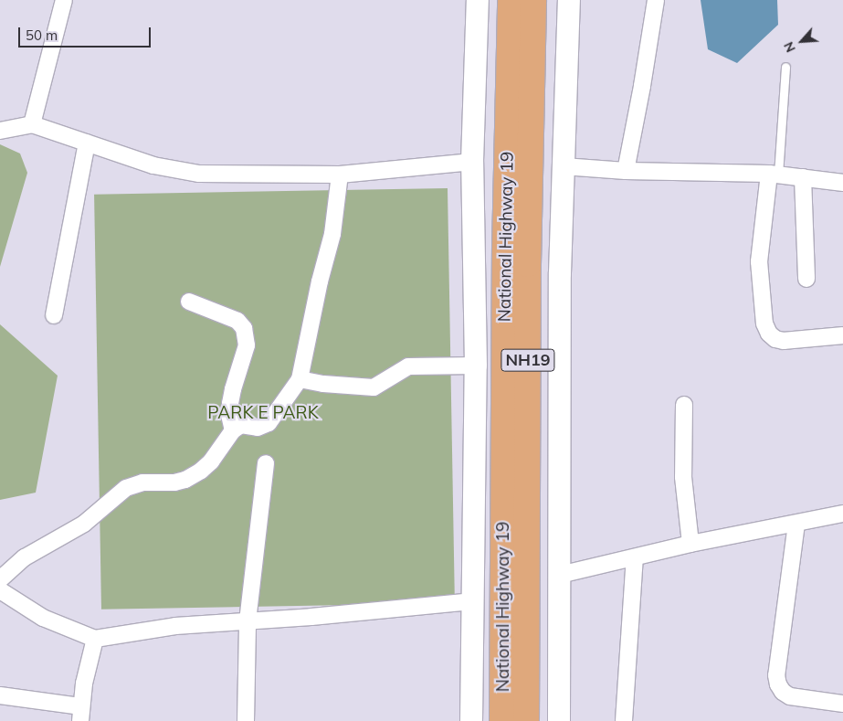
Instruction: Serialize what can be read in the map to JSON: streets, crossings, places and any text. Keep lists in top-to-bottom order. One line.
{"streets":{"highway":["National Highway 19","NH19"]},"parks":["PARK E PARK"],"scale_bar":"50 m","north":"bottom left"}
